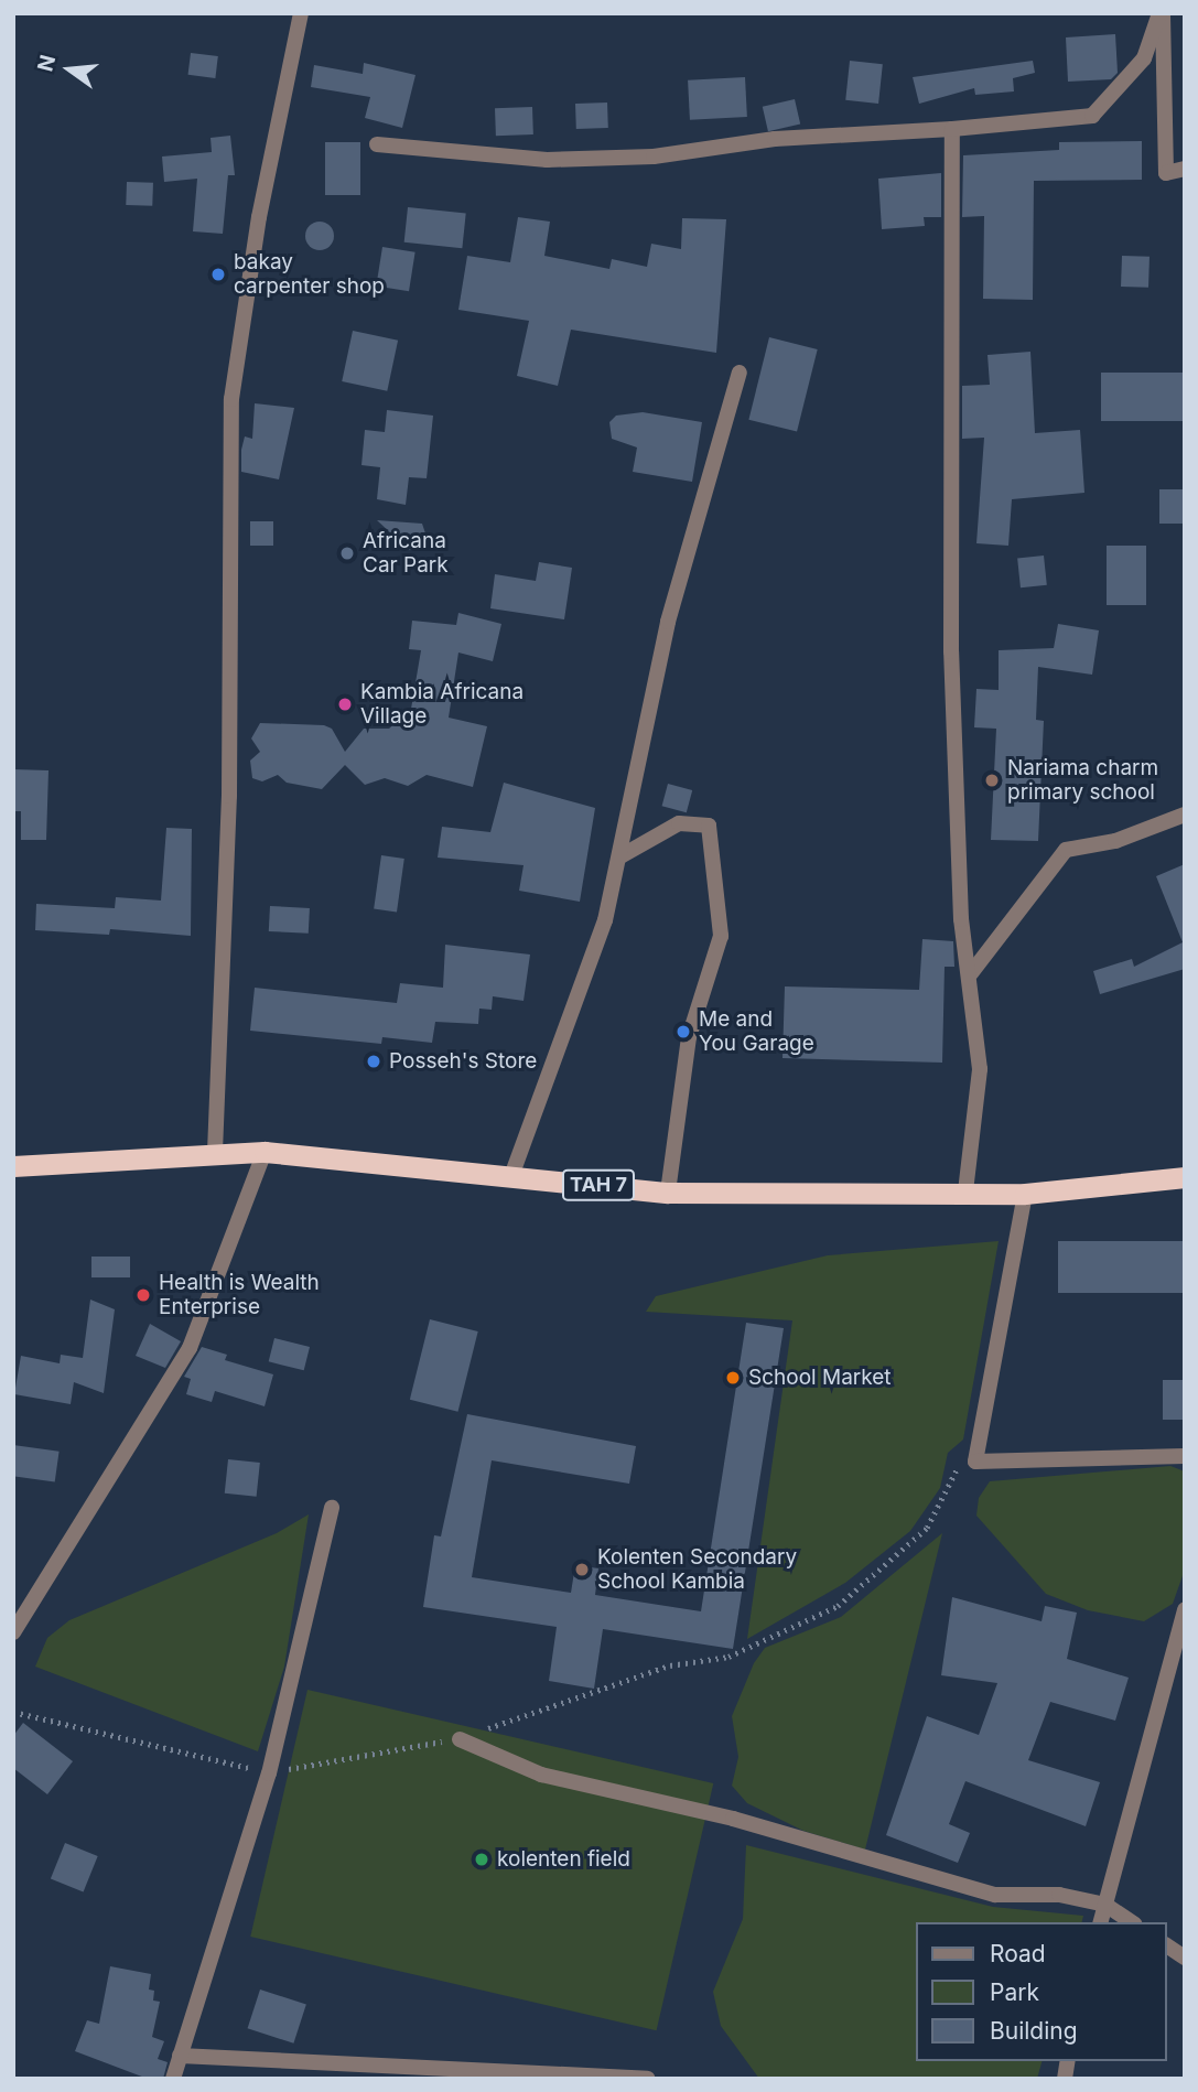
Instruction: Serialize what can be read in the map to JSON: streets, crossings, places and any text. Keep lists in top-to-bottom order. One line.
{"streets":{"highway":["TAH 7"]},"places":["bakay carpenter shop","Africana Car Park","Kambia Africana Village","Nariama charm primary school","Me and You Garage","Posseh's Store","Health is Wealth Enterprise","School Market","Kolenten Secondary School Kambia","kolenten field"],"legend":["Road","Park","Building"],"north":"left"}
